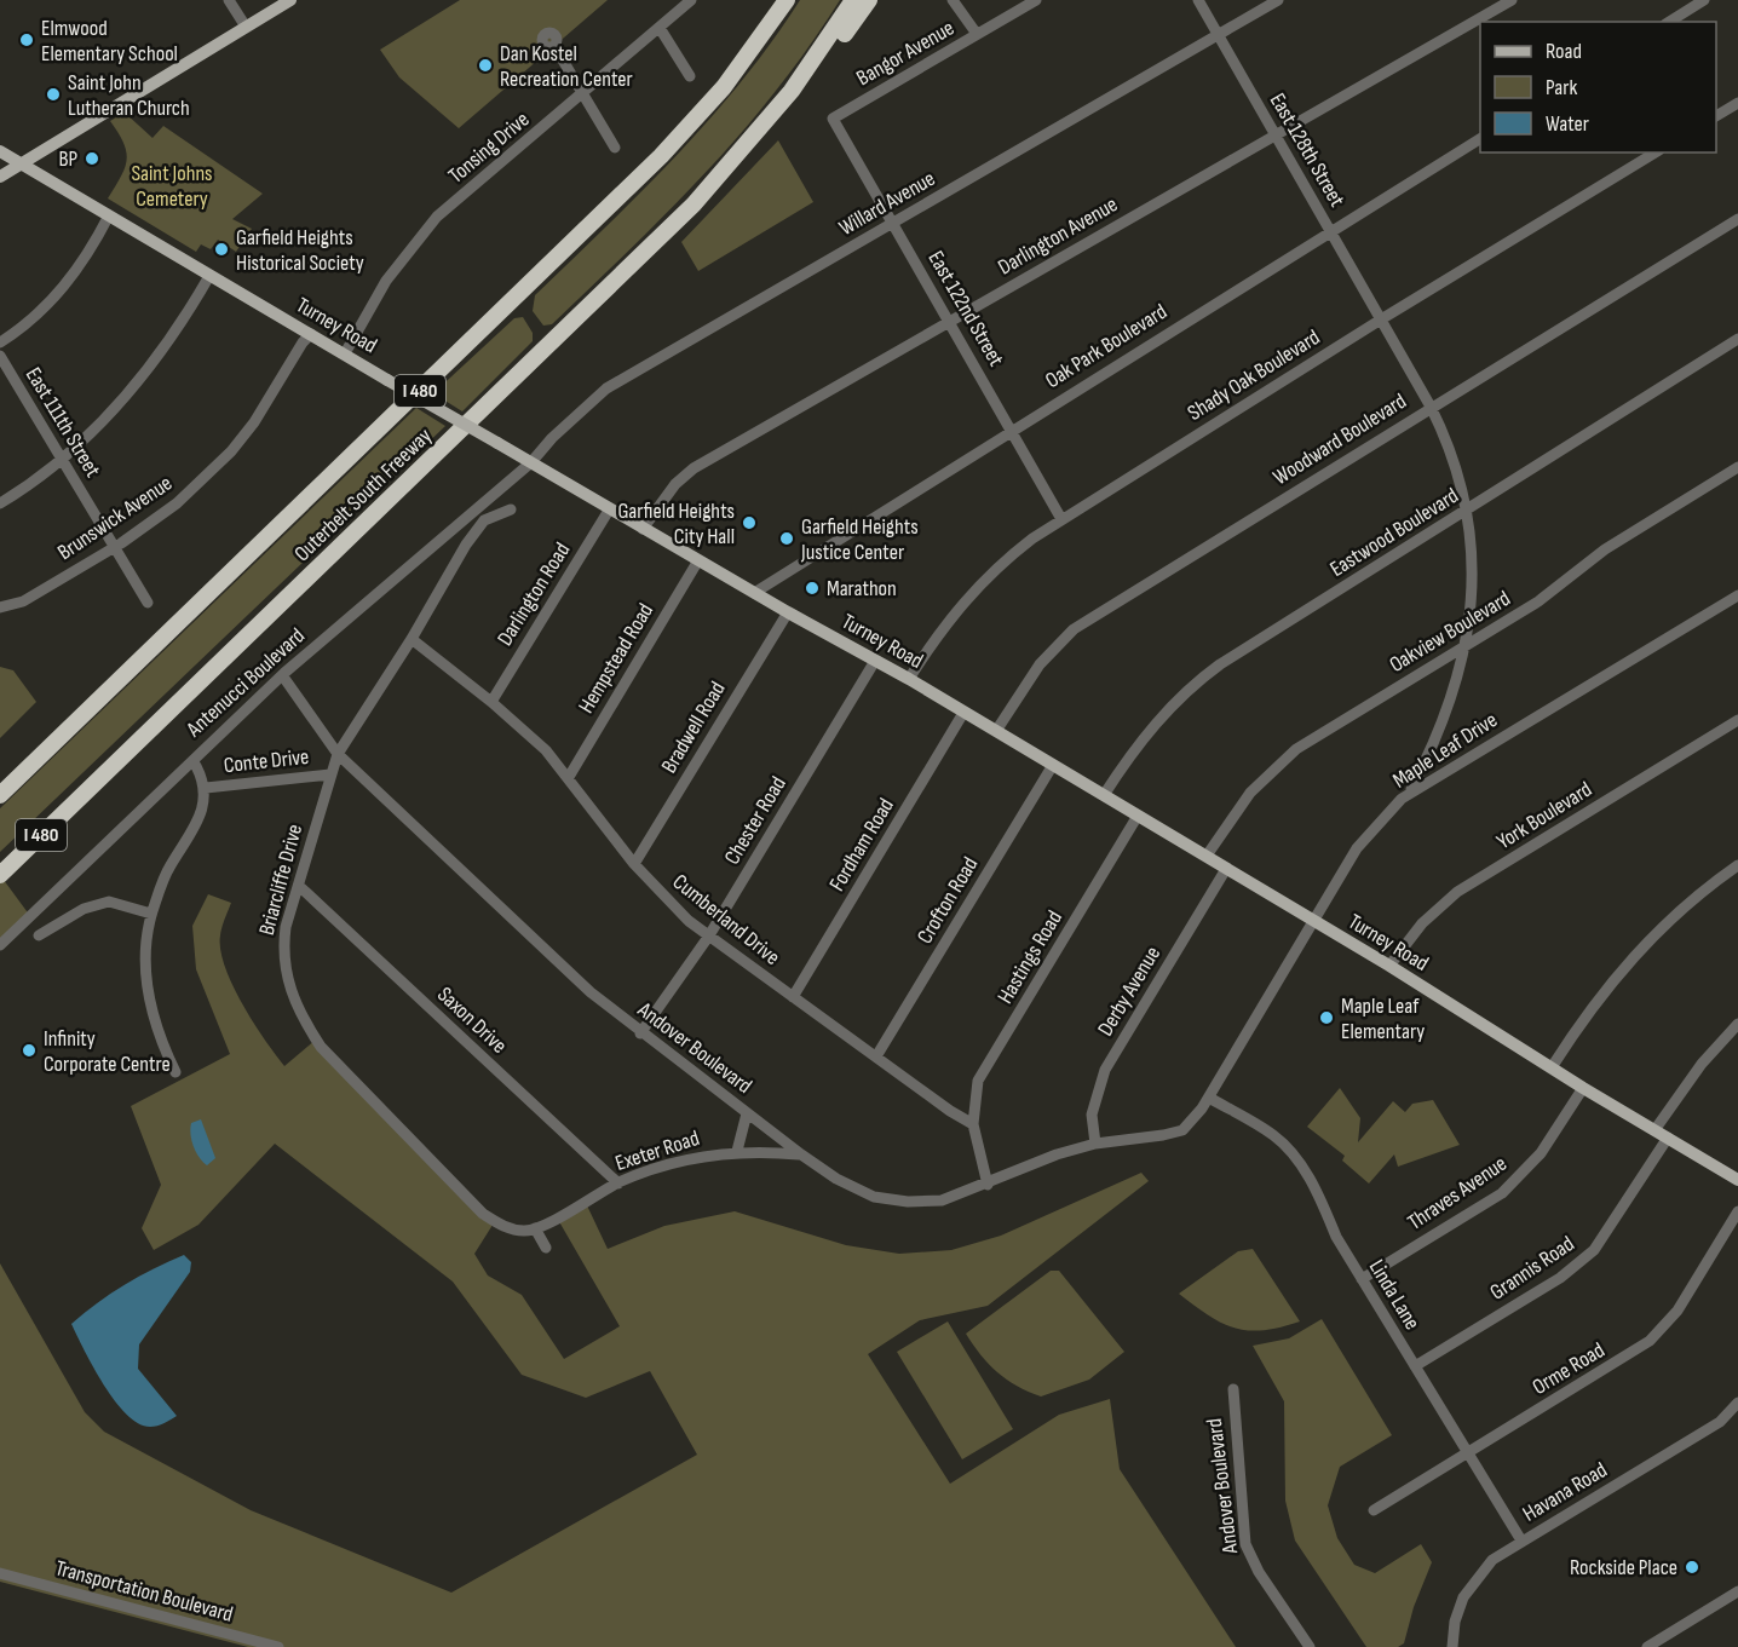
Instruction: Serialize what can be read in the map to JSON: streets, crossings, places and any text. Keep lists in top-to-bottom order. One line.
{"streets":{"highway":["I 480","Outerbelt South Freeway"],"main road":["Turney Road"],"street":["Bangor Avenue","Tonsing Drive","East 128th Street","Willard Avenue","Darlington Avenue","East 122nd Street","Oak Park Boulevard","Shady Oak Boulevard","East 111th Street","Woodward Boulevard","Brunswick Avenue","Eastwood Boulevard","Darlington Road","Oakview Boulevard","Hempstead Road","Antenucci Boulevard","Bradwell Road","Maple Leaf Drive","Conte Drive","York Boulevard","Chester Road","Fordham Road","Briarcliffe Drive","Crofton Road","Cumberland Drive","Hastings Road","Derby Avenue","Saxon Drive","Andover Boulevard","Exeter Road","Thraves Avenue","Grannis Road","Linda Lane","Orme Road","Havana Road","Transportation Boulevard"]},"crossings":[["Bangor Avenue","East 122nd Street"],["Tonsing Drive","Turney Road"],["East 128th Street","Willard Avenue"],["East 128th Street","Darlington Avenue"],["East 128th Street","Oak Park Boulevard"],["East 128th Street","Shady Oak Boulevard"],["East 128th Street","Woodward Boulevard"],["East 128th Street","Eastwood Boulevard"],["East 128th Street","Oakview Boulevard"],["East 128th Street","Maple Leaf Drive"],["Willard Avenue","East 122nd Street"],["Willard Avenue","Turney Road"],["Willard Avenue","Antenucci Boulevard"],["Darlington Avenue","East 122nd Street"],["Darlington Avenue","Turney Road"],["East 122nd Street","Oak Park Boulevard"],["East 122nd Street","Shady Oak Boulevard"],["Turney Road","Oak Park Boulevard"],["Turney Road","Shady Oak Boulevard"],["Turney Road","Woodward Boulevard"],["Turney Road","Brunswick Avenue"],["Turney Road","Eastwood Boulevard"],["Turney Road","Darlington Road"],["Turney Road","Oakview Boulevard"],["Turney Road","Hempstead Road"],["Turney Road","Antenucci Boulevard"],["Turney Road","Bradwell Road"],["Turney Road","Maple Leaf Drive"],["Turney Road","York Boulevard"],["Turney Road","Chester Road"],["Turney Road","Fordham Road"],["Turney Road","Crofton Road"],["Turney Road","Hastings Road"],["Turney Road","Derby Avenue"],["Turney Road","Thraves Avenue"],["Turney Road","Grannis Road"],["East 111th Street","Brunswick Avenue"],["Darlington Road","Cumberland Drive"],["Hempstead Road","Cumberland Drive"],["Bradwell Road","Cumberland Drive"],["Maple Leaf Drive","Andover Boulevard"],["Maple Leaf Drive","Linda Lane"],["Conte Drive","Briarcliffe Drive"],["Chester Road","Cumberland Drive"],["Chester Road","Andover Boulevard"],["Fordham Road","Cumberland Drive"],["Briarcliffe Drive","Cumberland Drive"],["Briarcliffe Drive","Saxon Drive"],["Briarcliffe Drive","Andover Boulevard"],["Briarcliffe Drive","Exeter Road"],["Crofton Road","Cumberland Drive"],["Cumberland Drive","Hastings Road"],["Derby Avenue","Andover Boulevard"],["Saxon Drive","Exeter Road"],["Andover Boulevard","Exeter Road"],["Thraves Avenue","Linda Lane"],["Grannis Road","Linda Lane"],["Linda Lane","Orme Road"],["Linda Lane","Havana Road"]],"parks":["Saint Johns Cemetery"],"places":["Elmwood Elementary School","Dan Kostel Recreation Center","Saint John Lutheran Church","BP","Garfield Heights Historical Society","Garfield Heights City Hall","Garfield Heights Justice Center","Marathon","Maple Leaf Elementary","Infinity Corporate Centre","Rockside Place"],"legend":["Road","Park","Water"]}
